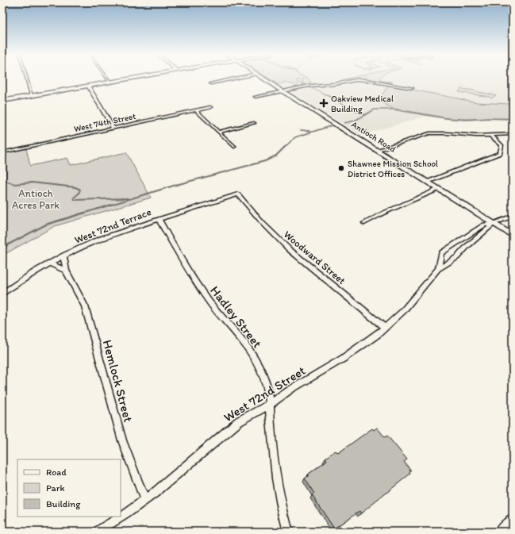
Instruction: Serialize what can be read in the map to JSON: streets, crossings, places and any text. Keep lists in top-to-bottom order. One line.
{"streets":{"main road":["Antioch Road"],"street":["West 74th Street","West 72nd Terrace","Woodward Street","Hadley Street","Hemlock Street","West 72nd Street"]},"crossings":[["Antioch Road","West 72nd Street"],["West 72nd Terrace","Woodward Street"],["West 72nd Terrace","Hadley Street"],["West 72nd Terrace","Hemlock Street"],["Woodward Street","West 72nd Street"],["Hadley Street","West 72nd Street"],["Hemlock Street","West 72nd Street"]],"parks":["Antioch Acres Park"],"places":{"health":["Oakview Medical Building"],"other":["Shawnee Mission School District Offices"]},"legend":["Road","Park","Building"]}
